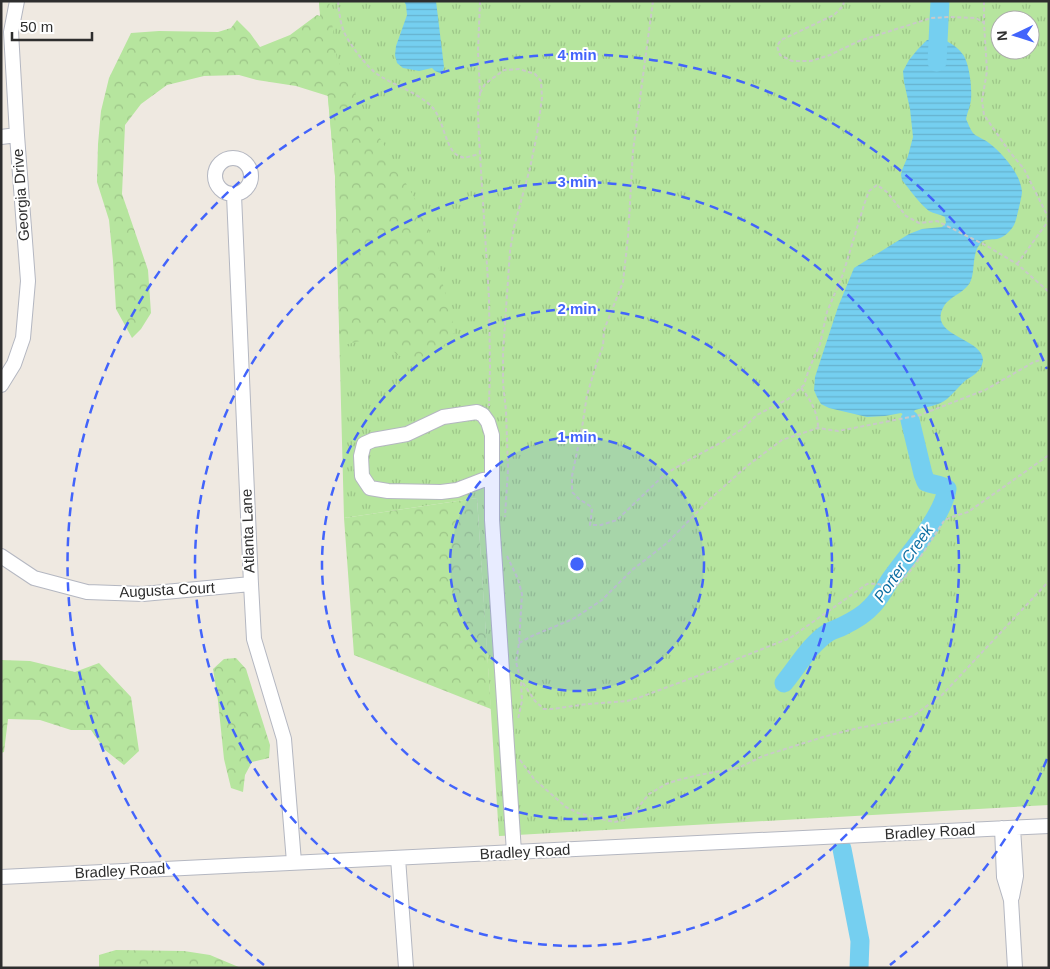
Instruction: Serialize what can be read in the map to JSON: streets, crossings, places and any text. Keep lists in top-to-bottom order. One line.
{"streets":{"street":["Georgia Drive","Atlanta Lane","Augusta Court","Bradley Road"]},"crossings":[["Atlanta Lane","Augusta Court"],["Atlanta Lane","Bradley Road"]],"water":["Porter Creek"],"scale_bar":"50 m","north":"left","rings":["4 min","3 min","2 min","1 min"]}
